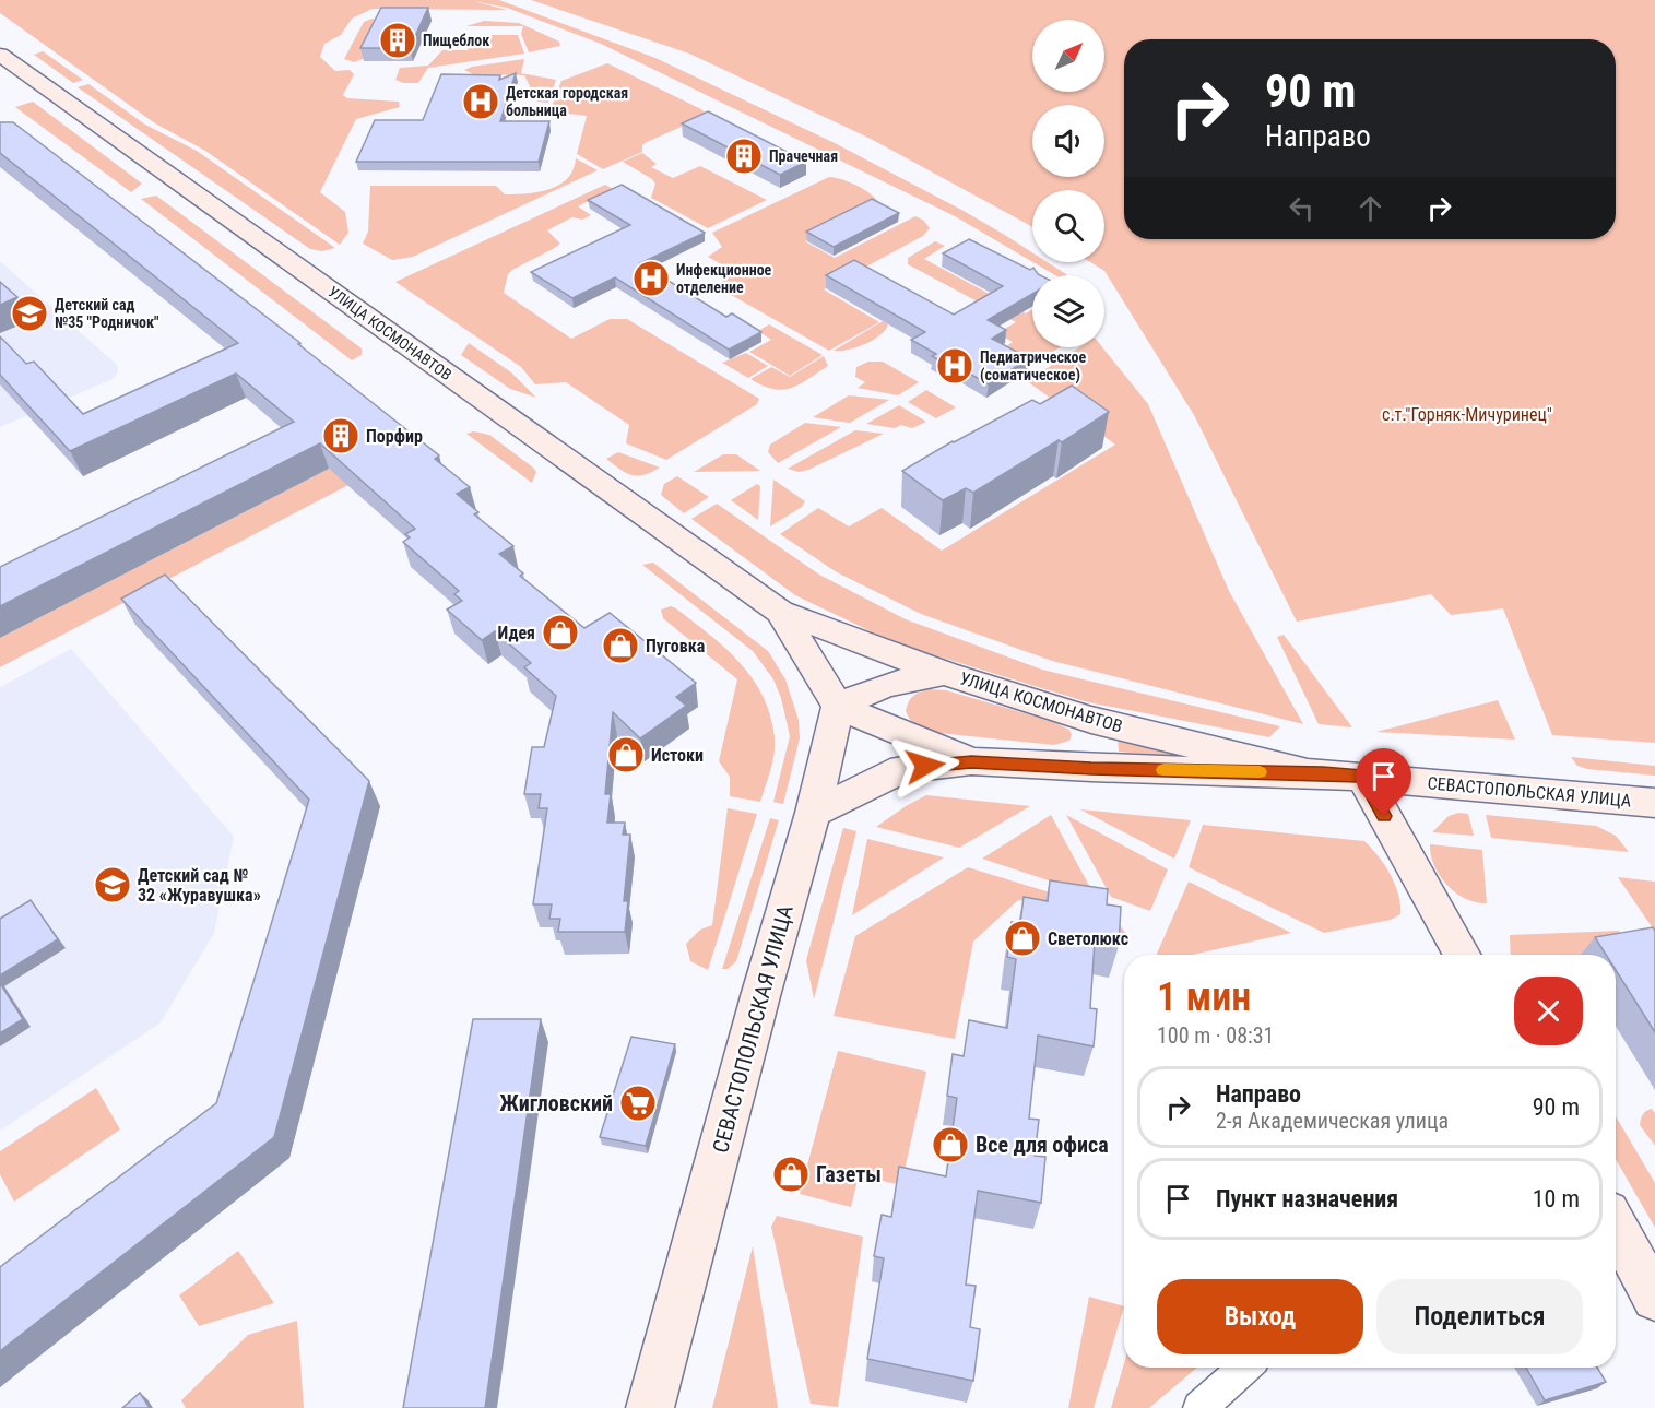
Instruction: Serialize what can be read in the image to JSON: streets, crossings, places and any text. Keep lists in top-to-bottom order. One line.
{"streets":{"main road":["УЛИЦА КОСМОНАВТОВ","СЕВАСТОПОЛЬСКАЯ УЛИЦА"]},"crossings":[["УЛИЦА КОСМОНАВТОВ","СЕВАСТОПОЛЬСКАЯ УЛИЦА"]],"parks":["с.т.\"Горняк-Мичуринец\""],"places":{"building":["Пищеблок","Прачечная","Порфир"],"hospital":["Детская городская больница","Инфекционное отделение","Педиатрическое (соматическое)"],"school or university":["Детский сад №35 \"Родничок\"","Детский сад № 32 «Журавушка»"],"shop":["Идея","Пуговка","Истоки","Светолюкс","Все для офиса","Газеты"],"supermarket":["Жигловский"]},"north":"top right","page":{"turn":["90 m","Направо"],"heading":["1 мин","100 m · 08:31"],"list":[{"name":"Направо","note":"2-я Академическая улица","value":"90 m"},{"name":"Пункт назначения","value":"10 m"}],"buttons":["Выход","Поделиться"]}}
